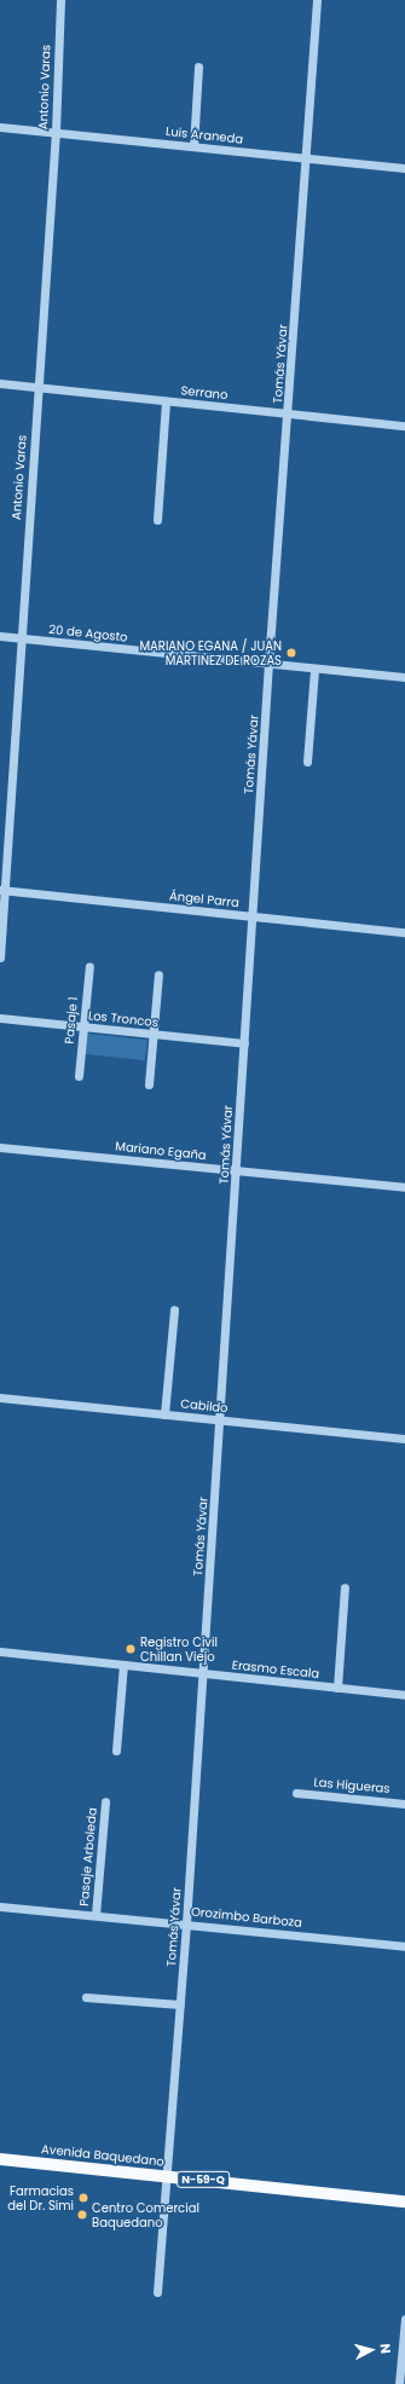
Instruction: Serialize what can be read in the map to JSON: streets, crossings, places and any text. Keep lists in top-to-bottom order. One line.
{"streets":{"main road":["Avenida Baquedano","N-59-Q"],"street":["Antonio Varas","Luis Araneda","Tomás Yávar","Serrano","20 de Agosto","Ángel Parra","Los Troncos","Pasaje 1","Mariano Egaña","Cabildo","Erasmo Escala","Las Higueras","Pasaje Arboleda","Orozimbo Barboza"]},"crossings":[["Antonio Varas","Luis Araneda"],["Antonio Varas","Serrano"],["Antonio Varas","20 de Agosto"],["Antonio Varas","Ángel Parra"],["Luis Araneda","Tomás Yávar"],["Tomás Yávar","Serrano"],["Tomás Yávar","20 de Agosto"],["Tomás Yávar","Ángel Parra"],["Tomás Yávar","Los Troncos"],["Tomás Yávar","Mariano Egaña"],["Tomás Yávar","Cabildo"],["Tomás Yávar","Erasmo Escala"],["Tomás Yávar","Orozimbo Barboza"],["Tomás Yávar","Avenida Baquedano"],["Los Troncos","Pasaje 1"],["Pasaje Arboleda","Orozimbo Barboza"]],"places":["MARIANO EGANA / JUAN MARTINEZ DE ROZAS","Registro Civil Chillan Viejo","Farmacias del Dr. Simi","Centro Comercial Baquedano"],"north":"right"}
